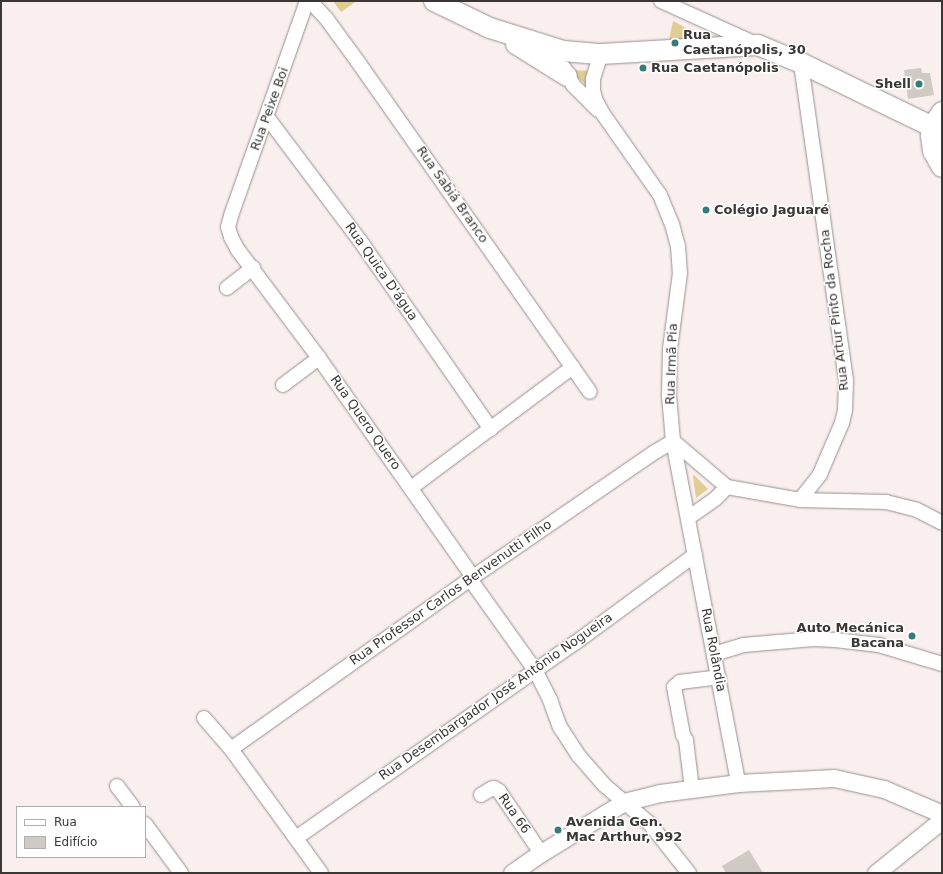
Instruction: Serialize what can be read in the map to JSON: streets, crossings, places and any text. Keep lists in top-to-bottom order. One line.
{"streets":{"street":["Rua Peixe Boi","Rua Sabiá Branco","Rua Quica D'água","Rua Artur Pinto da Rocha","Rua Irmã Pia","Rua Quero Quero","Rua Professor Carlos Benvenutti Filho","Rua Rolândia","Rua Desembargador José Antônio Nogueira","Rua 66"]},"crossings":[["Rua Peixe Boi","Rua Sabiá Branco"],["Rua Peixe Boi","Rua Quica D'água"],["Rua Peixe Boi","Rua Quero Quero"],["Rua Irmã Pia","Rua Professor Carlos Benvenutti Filho"],["Rua Irmã Pia","Rua Rolândia"],["Rua Quero Quero","Rua Professor Carlos Benvenutti Filho"],["Rua Quero Quero","Rua Desembargador José Antônio Nogueira"],["Rua Professor Carlos Benvenutti Filho","Rua Rolândia"],["Rua Rolândia","Rua Desembargador José Antônio Nogueira"]],"places":["Rua Caetanópolis, 30","Rua Caetanópolis","Shell","Colégio Jaguaré","Auto Mecánica Bacana","Avenida Gen. Mac Arthur, 992"],"legend":["Rua","Edifício"]}
